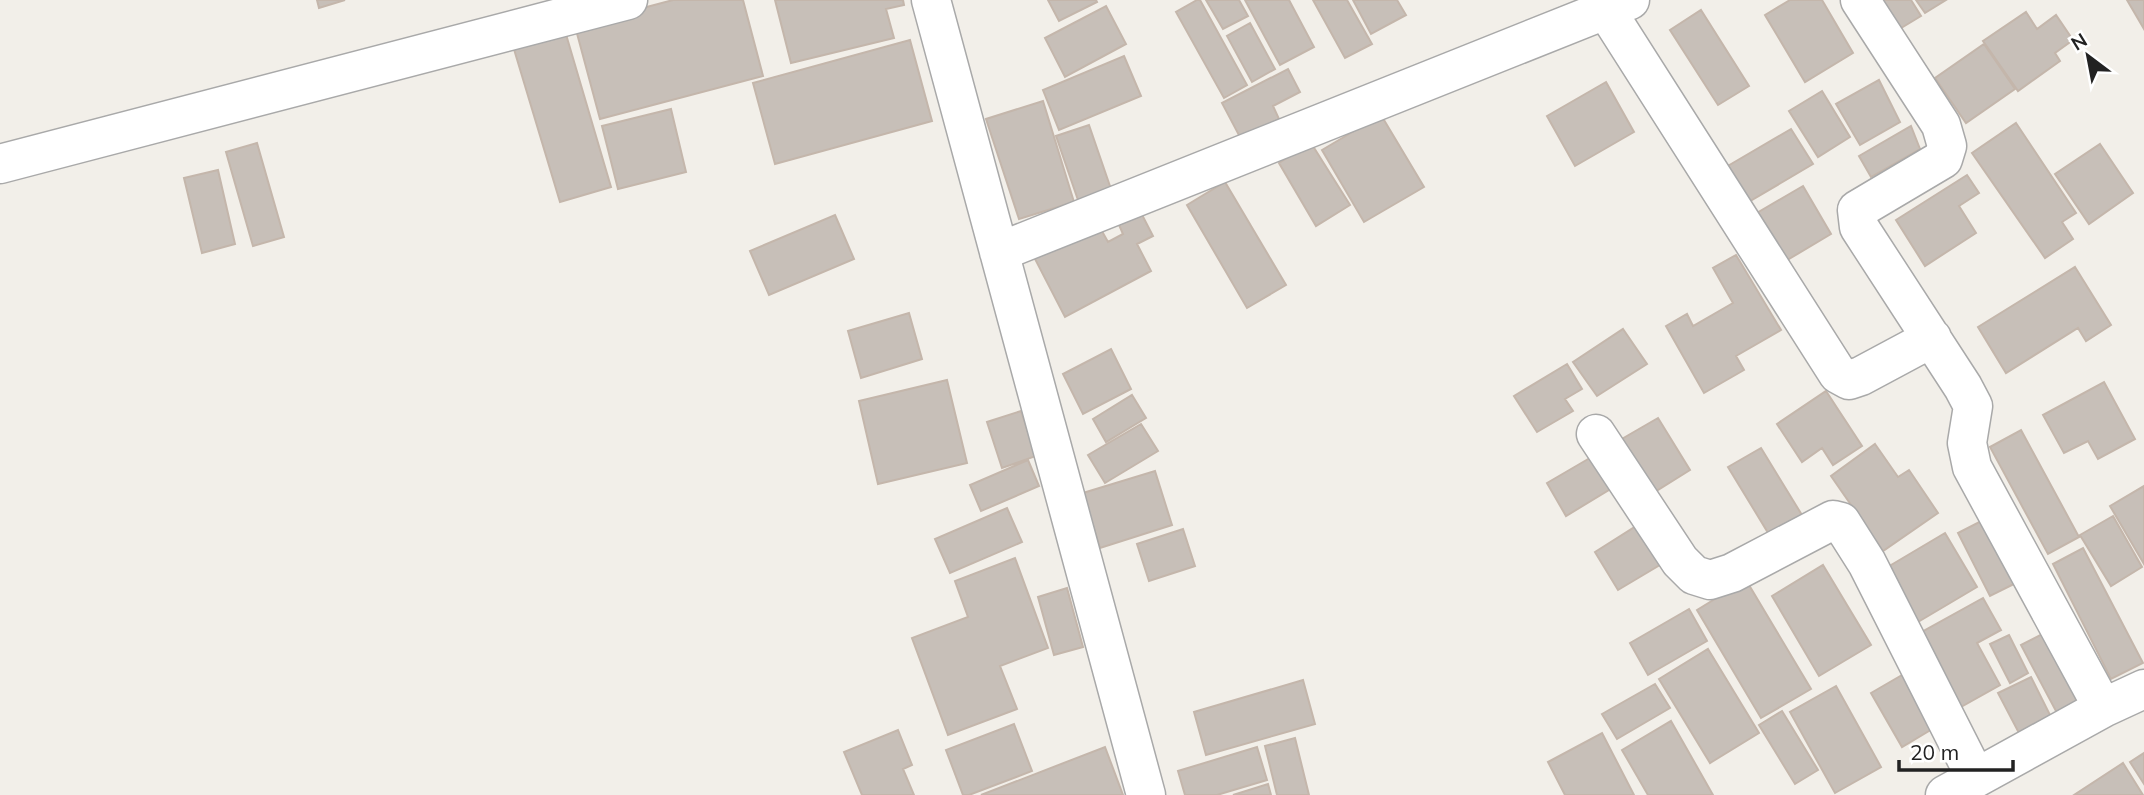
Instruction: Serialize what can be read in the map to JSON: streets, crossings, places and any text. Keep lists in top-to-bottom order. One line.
{"scale_bar":"20 m","north":"top left"}
